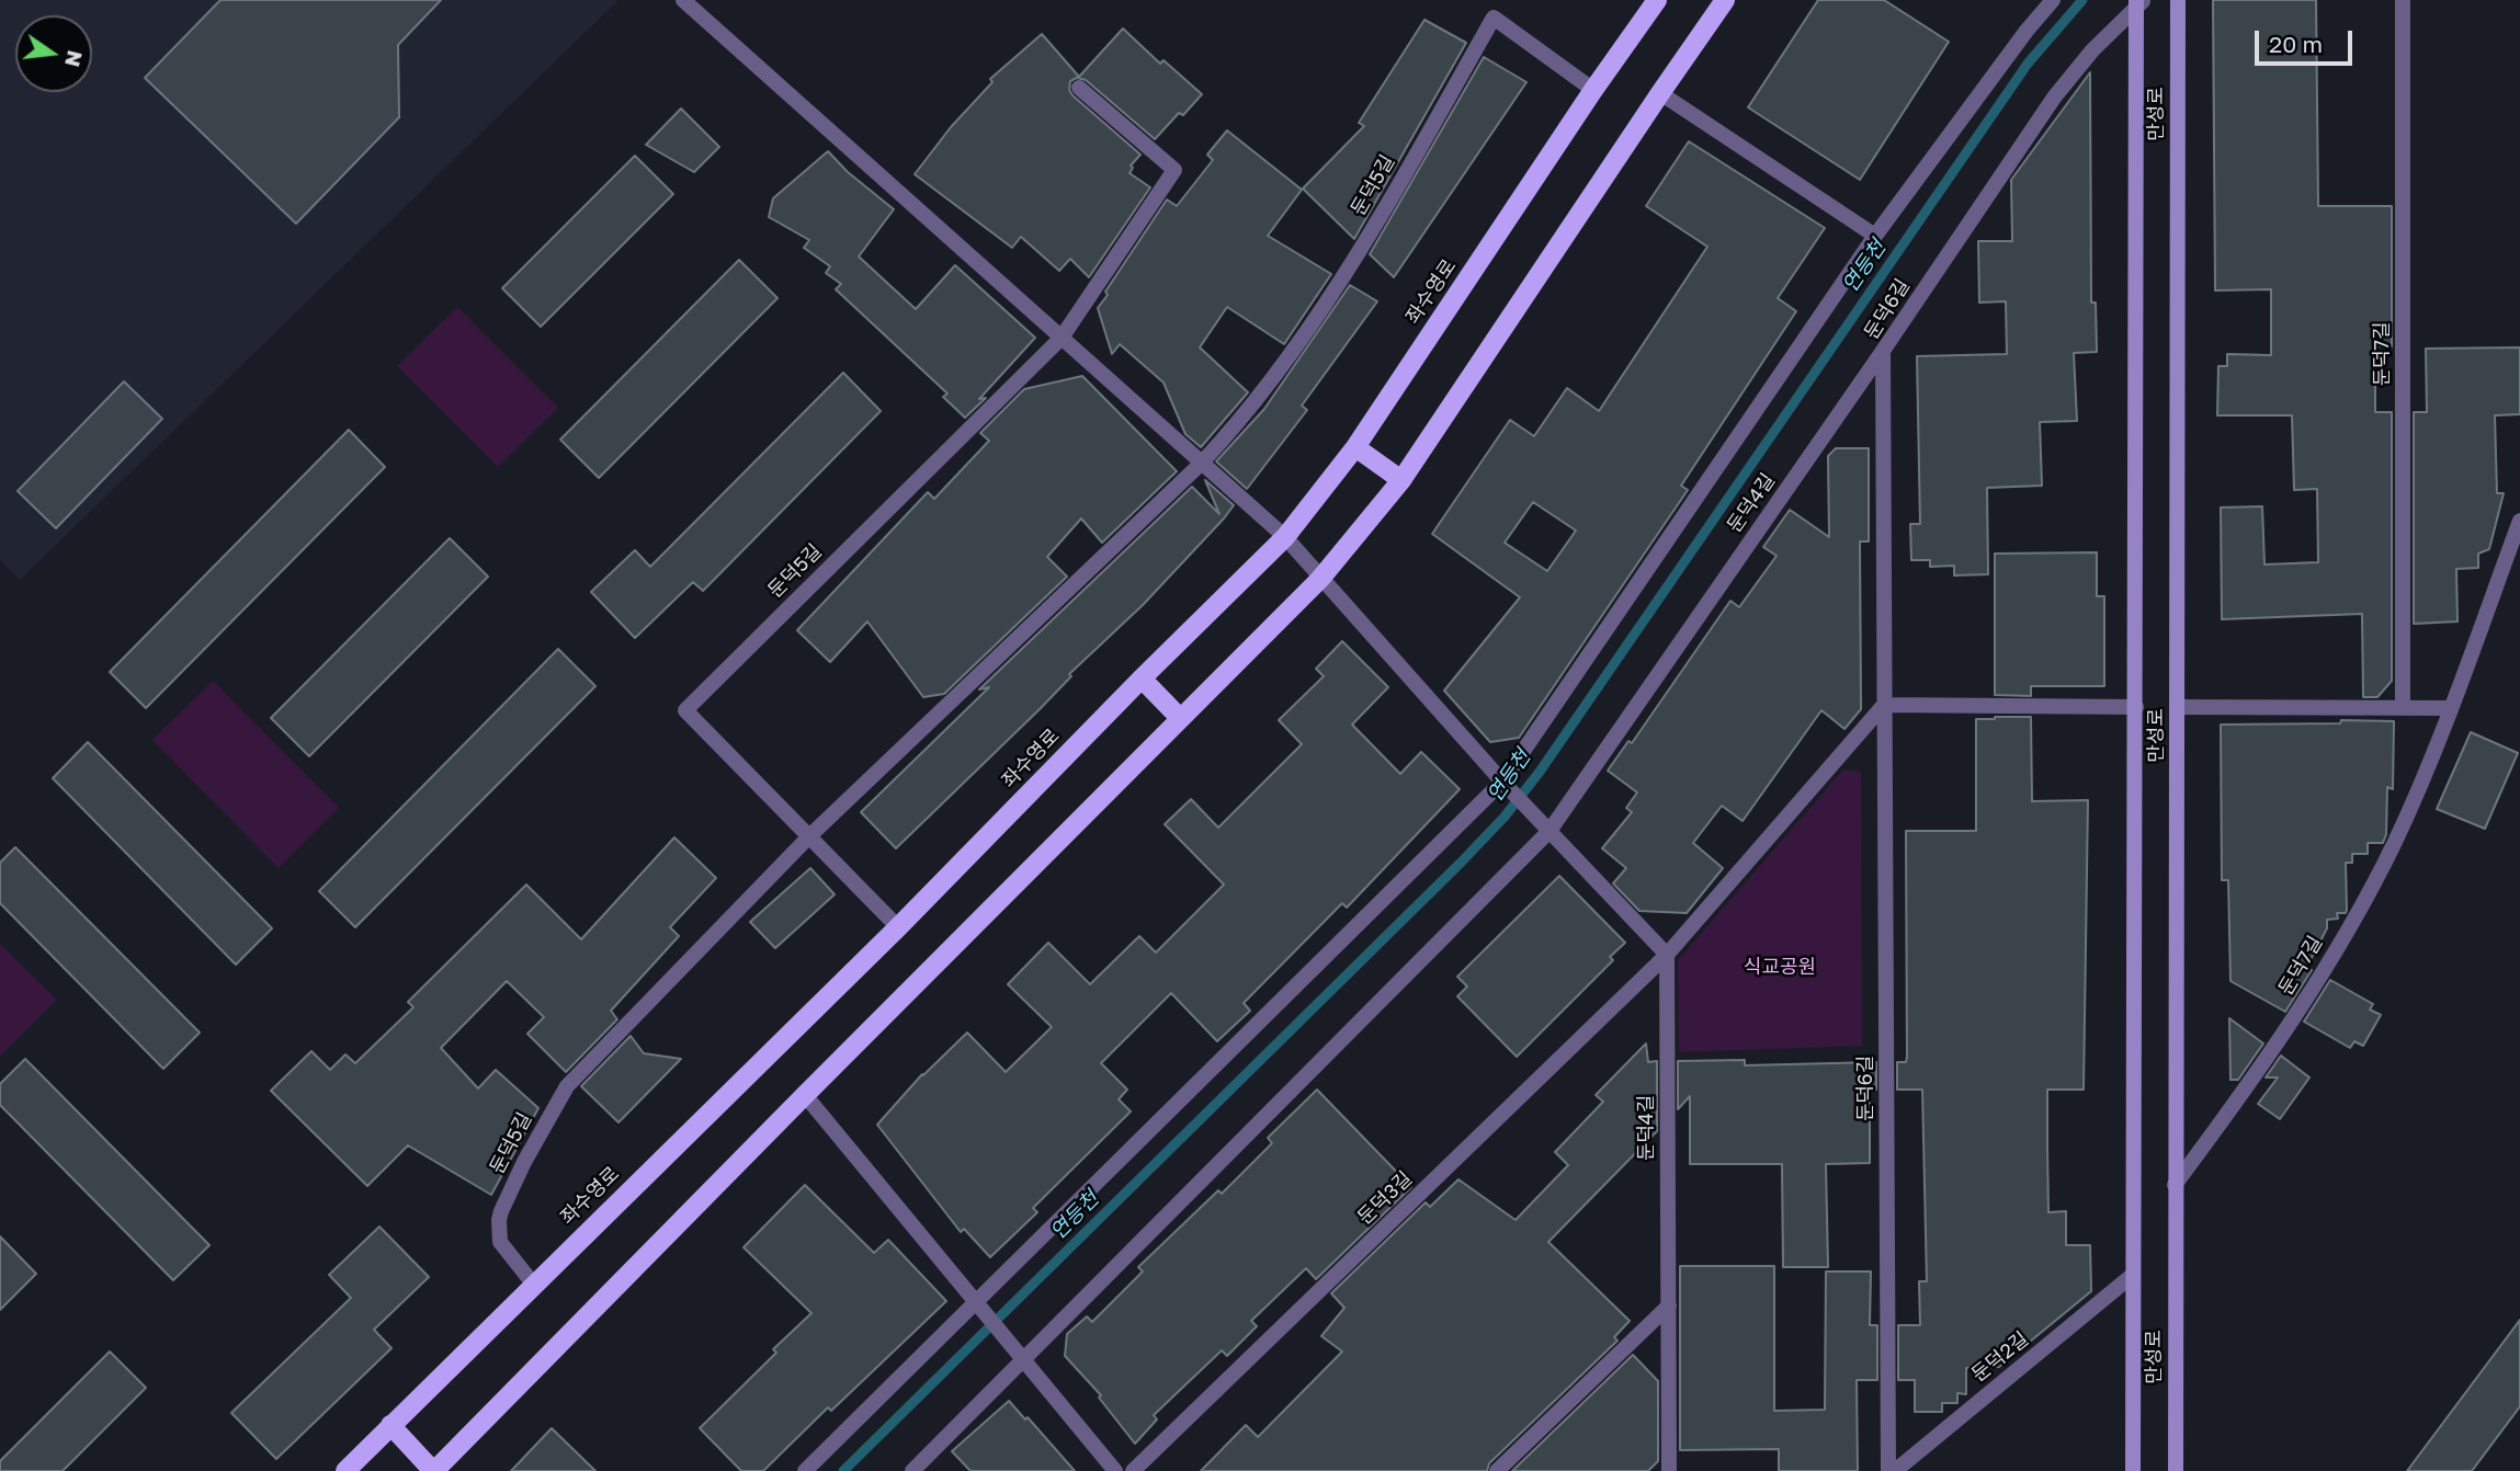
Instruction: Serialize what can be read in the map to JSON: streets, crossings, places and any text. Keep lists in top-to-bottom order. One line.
{"streets":{"main road":["좌수영로"],"street":["만성로","둔덕5길","둔덕6길","둔덕7길","둔덕4길","둔덕3길","둔덕2길"]},"crossings":[["만성로","둔덕6길"],["만성로","둔덕7길"],["만성로","둔덕2길"],["둔덕5길","좌수영로"],["둔덕6길","둔덕4길"],["둔덕6길","둔덕2길"],["둔덕4길","둔덕3길"]],"water":["연등천"],"parks":["식교공원"],"scale_bar":"20 m","north":"right"}
